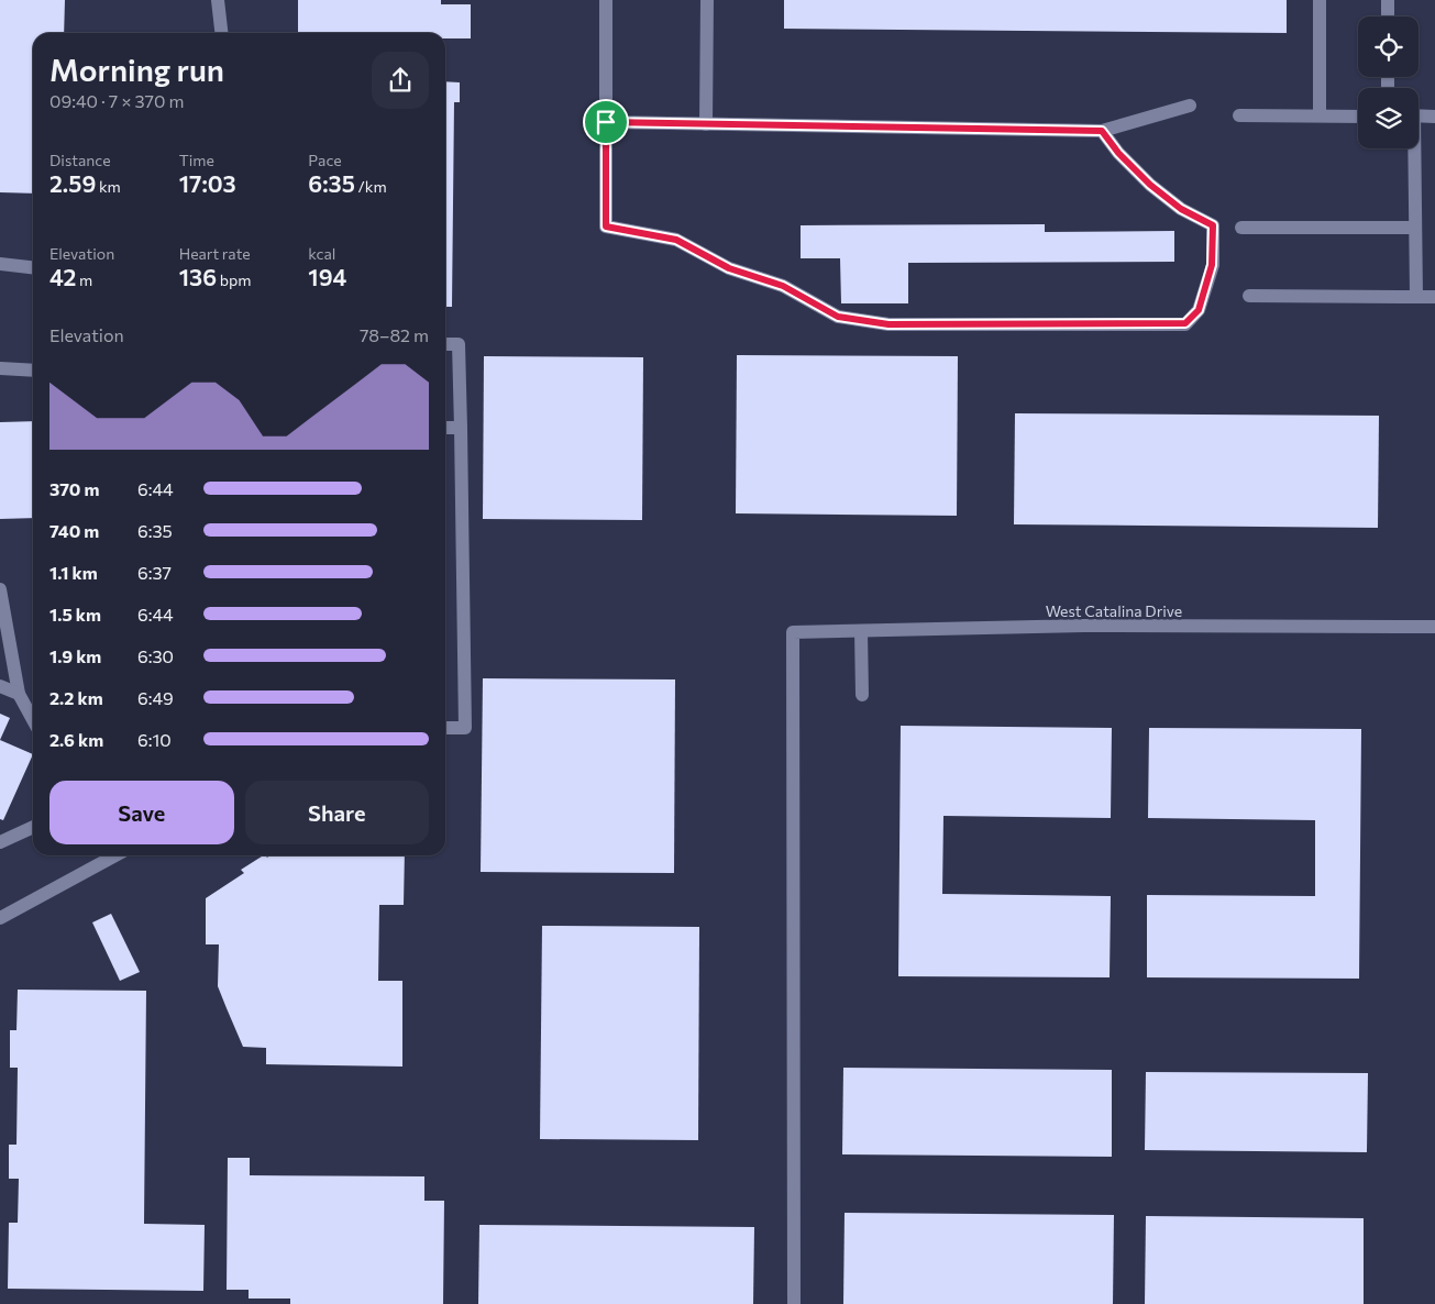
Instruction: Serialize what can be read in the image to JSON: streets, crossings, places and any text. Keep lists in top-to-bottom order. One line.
{"streets":{"street":["West Catalina Drive"]},"page":{"heading":["Morning run","09:40 · 7 × 370 m"],"stats":[["Distance","2.59 km"],["Time","17:03"],["Pace","6:35 /km"],["Elevation","42 m"],["Heart rate","136 bpm"],["kcal","194"]],"chart":["Elevation","78–82 m"],"list":[{"name":"370 m","note":"6:44"},{"name":"740 m","note":"6:35"},{"name":"1.1 km","note":"6:37"},{"name":"1.5 km","note":"6:44"},{"name":"1.9 km","note":"6:30"},{"name":"2.2 km","note":"6:49"},{"name":"2.6 km","note":"6:10"}],"buttons":["Save","Share"]}}
